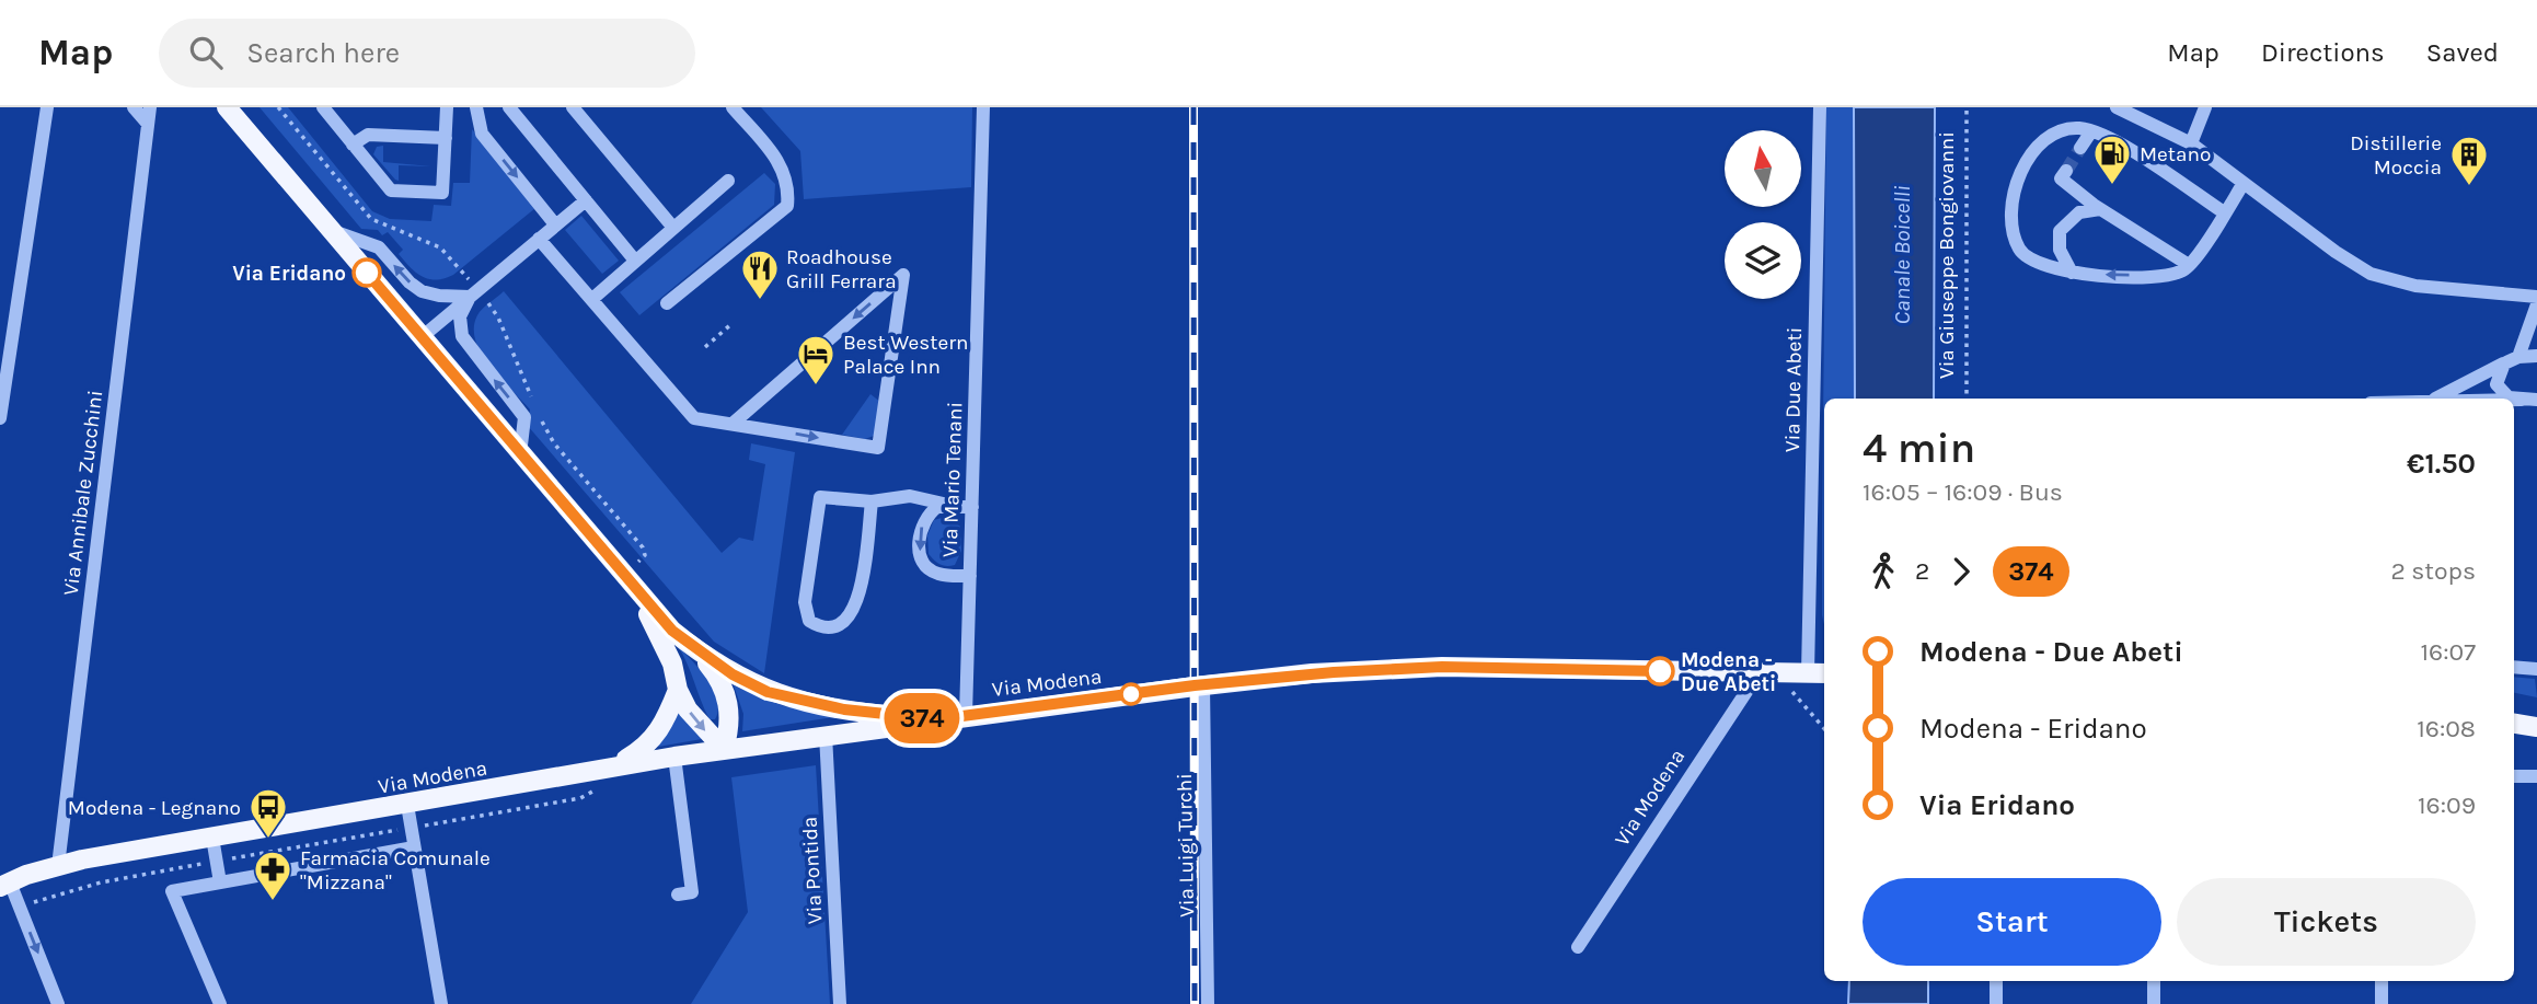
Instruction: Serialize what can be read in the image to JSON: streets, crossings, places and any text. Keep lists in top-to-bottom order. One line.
{"streets":{"main road":["Via Modena"],"street":["Via Due Abeti","Via Mario Tenani","Via Annibale Zucchini","Via Luigi Turchi","Via Pontida"],"path":["Via Giuseppe Bongiovanni"]},"crossings":[["Via Due Abeti","Via Modena"],["Via Mario Tenani","Via Modena"],["Via Annibale Zucchini","Via Modena"],["Via Modena","Via Luigi Turchi"],["Via Modena","Via Pontida"]],"water":["Canale Boicelli"],"places":{"fuel station":["Metano"],"building":["Distillerie Moccia"],"other":["Via Eridano","Modena - Due Abeti"],"restaurant":["Roadhouse Grill Ferrara"],"hotel":["Best Western Palace Inn"],"bus stop":["Modena - Legnano"],"pharmacy":["Farmacia Comunale \"Mizzana\""]},"lines":["bus line 374"],"north":"top","page":{"header":"Map","search":"Search here","nav":["Map","Directions","Saved"],"on_map":"374","heading":["4 min","16:05 – 16:09 · Bus","€1.50"],"legs":["2","374","2 stops"],"list":[{"name":"Modena - Due Abeti","value":"16:07"},{"name":"Modena - Eridano","value":"16:08"},{"name":"Via Eridano","value":"16:09"}],"buttons":["Start","Tickets"]}}
